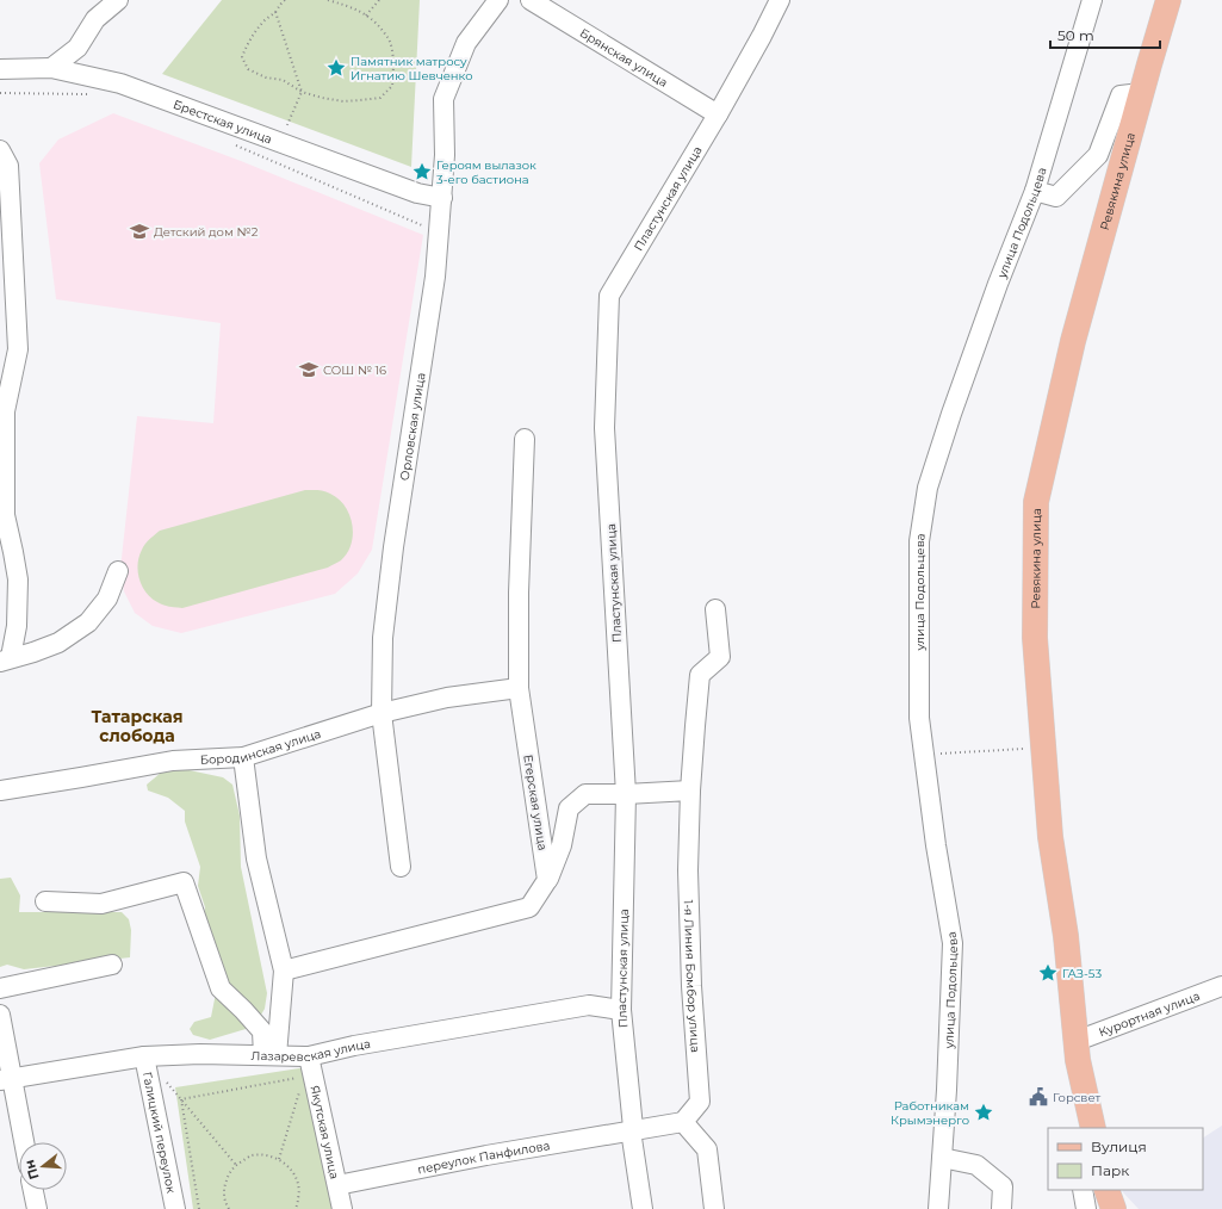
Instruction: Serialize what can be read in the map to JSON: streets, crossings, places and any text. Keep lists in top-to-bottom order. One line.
{"streets":{"main road":["Ревякина улица"],"street":["Брянская улица","Брестская улица","Пластунская улица","улица Подольцева","Орловская улица","Бородинская улица","Егерская улица","1-я Линия Бомбор улица","Курортная улица","Лазаревская улица","Галицкий переулок","Якутская улица","переулок Панфилова"]},"crossings":[["Брянская улица","Пластунская улица"],["Брестская улица","Орловская улица"],["Ревякина улица","Курортная улица"],["Пластунская улица","Лазаревская улица"],["Пластунская улица","переулок Панфилова"],["Орловская улица","Бородинская улица"],["Бородинская улица","Егерская улица"],["1-я Линия Бомбор улица","переулок Панфилова"],["Лазаревская улица","Галицкий переулок"],["Лазаревская улица","Якутская улица"],["Якутская улица","переулок Панфилова"]],"districts":["Татарская слобода"],"places":{"place":["Памятник матросу Игнатию Шевченко","Героям вылазок 3-его бастиона","ГАЗ-53","Работникам Крымэнерго"],"school or university":["Детский дом №2","СОШ № 16"],"public building":["Горсвет"]},"legend":["Вулиця","Парк"],"scale_bar":"50 m","north":"left"}
